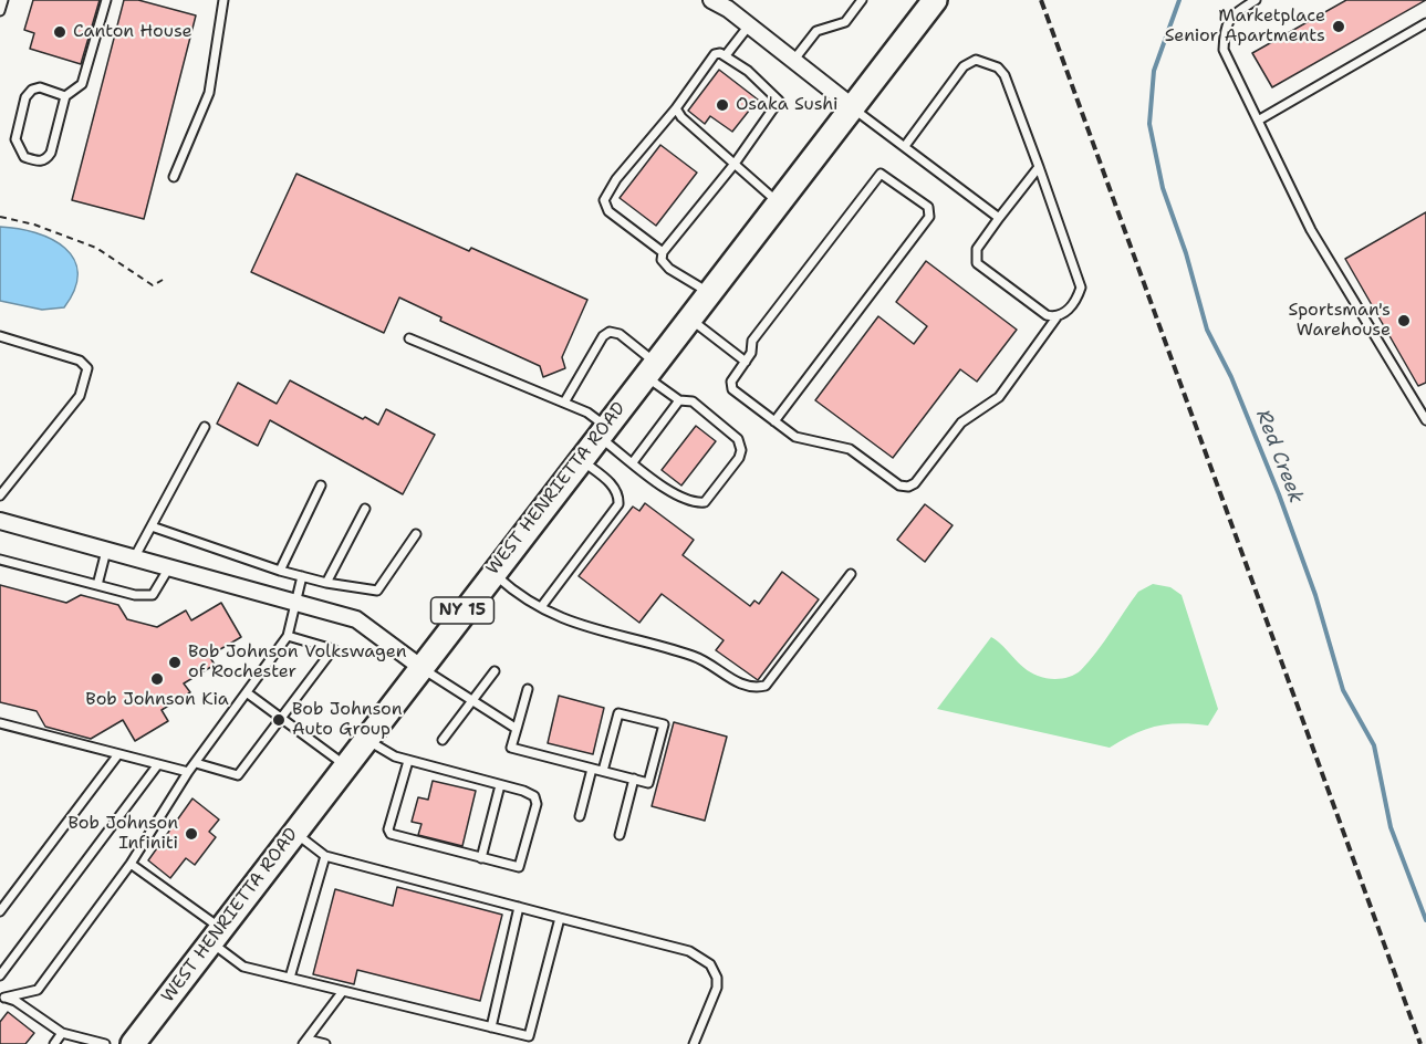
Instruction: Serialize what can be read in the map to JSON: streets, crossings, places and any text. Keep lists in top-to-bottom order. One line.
{"streets":{"main road":["WEST HENRIETTA ROAD","NY 15"]},"water":["Red Creek"],"places":["Marketplace Senior Apartments","Canton House","Osaka Sushi","Sportsman's Warehouse","Bob Johnson Volkswagen of Rochester","Bob Johnson Kia","Bob Johnson Auto Group","Bob Johnson Infiniti"]}
